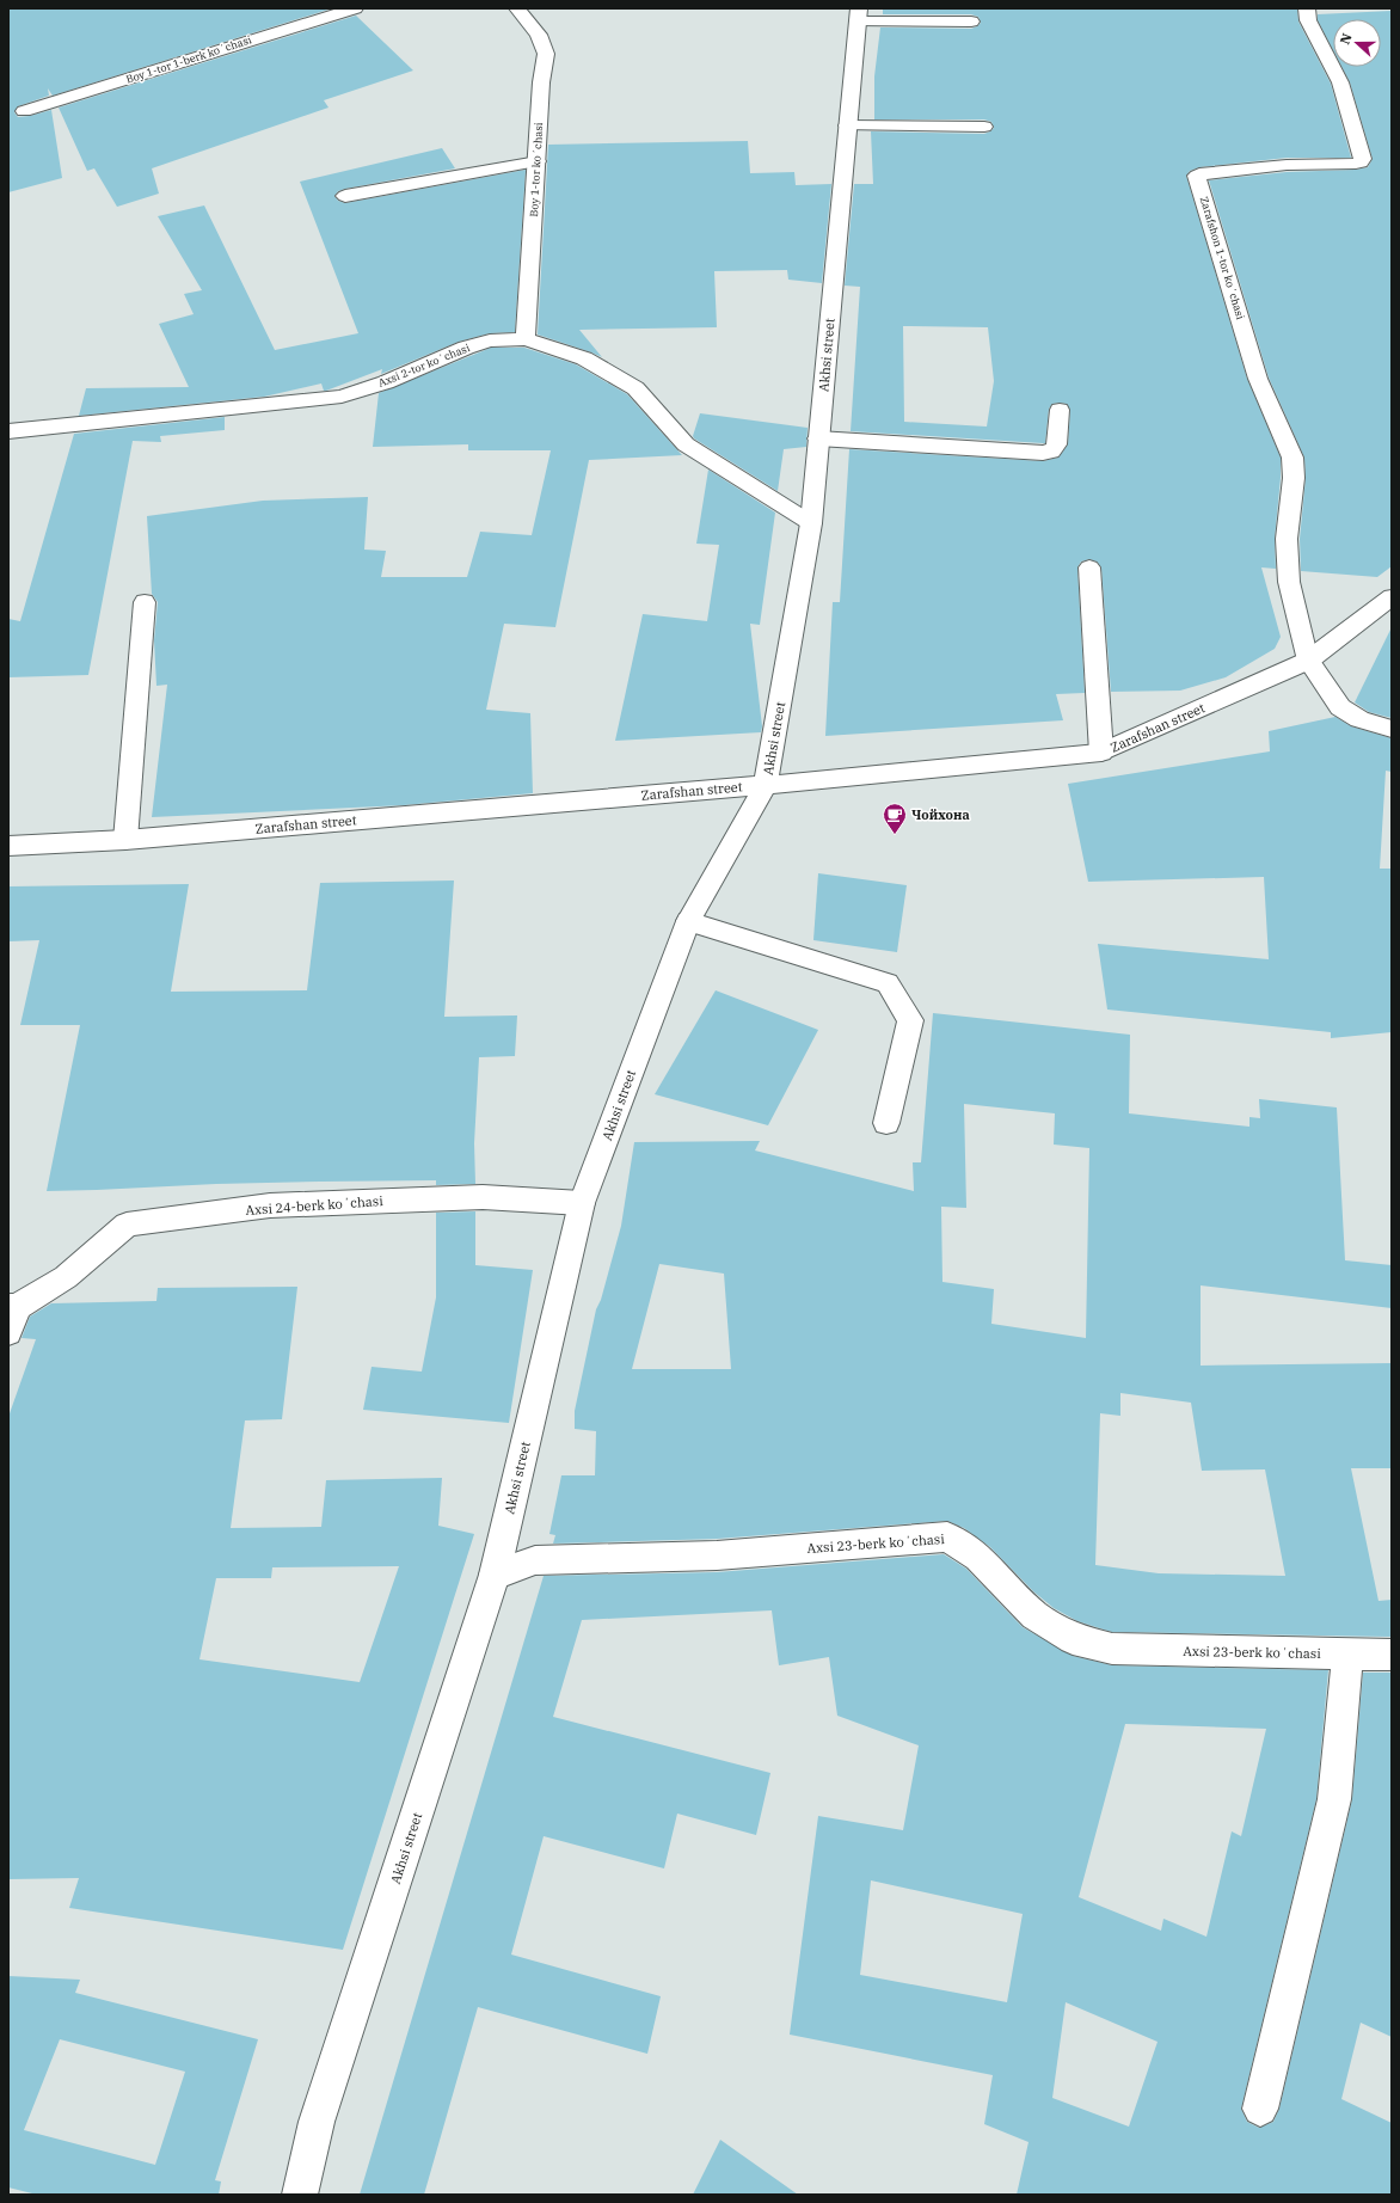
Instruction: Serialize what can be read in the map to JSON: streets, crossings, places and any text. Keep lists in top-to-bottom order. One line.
{"streets":{"street":["Boy 1-tor 1-berk koʼchasi","Boy 1-tor koʼchasi","Zarafshon 1-tor koʼchasi","Akhsi street","Аxsi 2-tor koʼchasi","Zarafshan street","Аxsi 24-berk koʼchasi","Аxsi 23-berk koʼchasi"]},"crossings":[["Boy 1-tor koʼchasi","Аxsi 2-tor koʼchasi"],["Zarafshon 1-tor koʼchasi","Zarafshan street"],["Akhsi street","Аxsi 2-tor koʼchasi"],["Akhsi street","Zarafshan street"],["Akhsi street","Аxsi 24-berk koʼchasi"],["Akhsi street","Аxsi 23-berk koʼchasi"]],"places":{"cafe":["Чойхона"]},"north":"left"}
